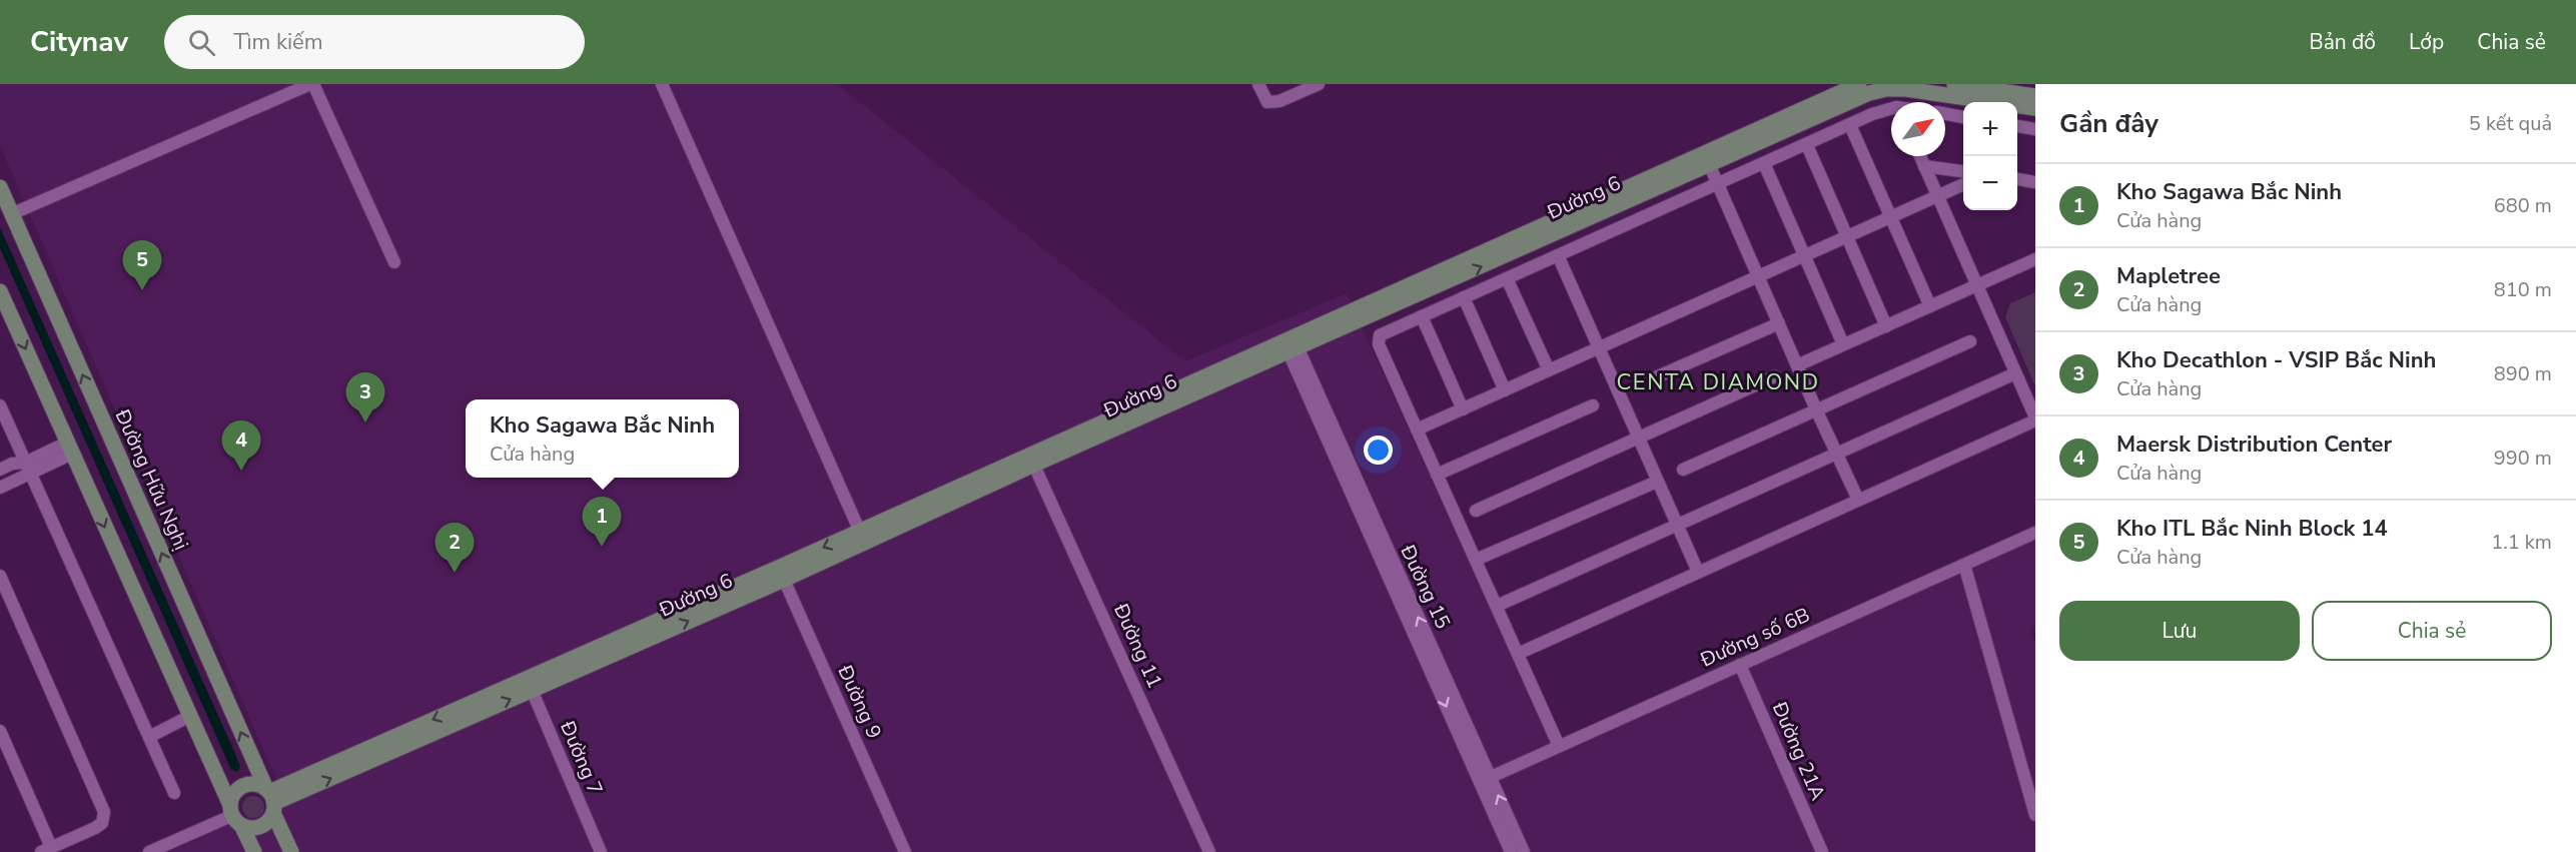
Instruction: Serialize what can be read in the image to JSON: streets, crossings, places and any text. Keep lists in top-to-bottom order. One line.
{"streets":{"main road":["Đường 6","Đường Hữu Nghị"],"street":["Đường 15","Đường số 6B","Đường 11","Đường 9","Đường 21A","Đường 7"]},"crossings":[["Đường 6","Đường Hữu Nghị"],["Đường 6","Đường 15"],["Đường 6","Đường 11"],["Đường 6","Đường 9"],["Đường 6","Đường 7"],["Đường 15","Đường số 6B"],["Đường số 6B","Đường 21A"]],"districts":["CENTA DIAMOND"],"north":"top right","page":{"header":"Citynav","search":"Tìm kiếm","nav":["Bản đồ","Lớp","Chia sẻ"],"heading":["Gần đây","5 kết quả"],"map_buttons":["+","−"],"list":[{"mark":"1","name":"Kho Sagawa Bắc Ninh","note":"Cửa hàng","value":"680 m"},{"mark":"2","name":"Mapletree","note":"Cửa hàng","value":"810 m"},{"mark":"3","name":"Kho Decathlon - VSIP Bắc Ninh","note":"Cửa hàng","value":"890 m"},{"mark":"4","name":"Maersk Distribution Center","note":"Cửa hàng","value":"990 m"},{"mark":"5","name":"Kho ITL Bắc Ninh Block 14","note":"Cửa hàng","value":"1.1 km"}],"pins":["5","3","4","1","2"],"popup":["Kho Sagawa Bắc Ninh","Cửa hàng"],"buttons":["Lưu","Chia sẻ"]}}
